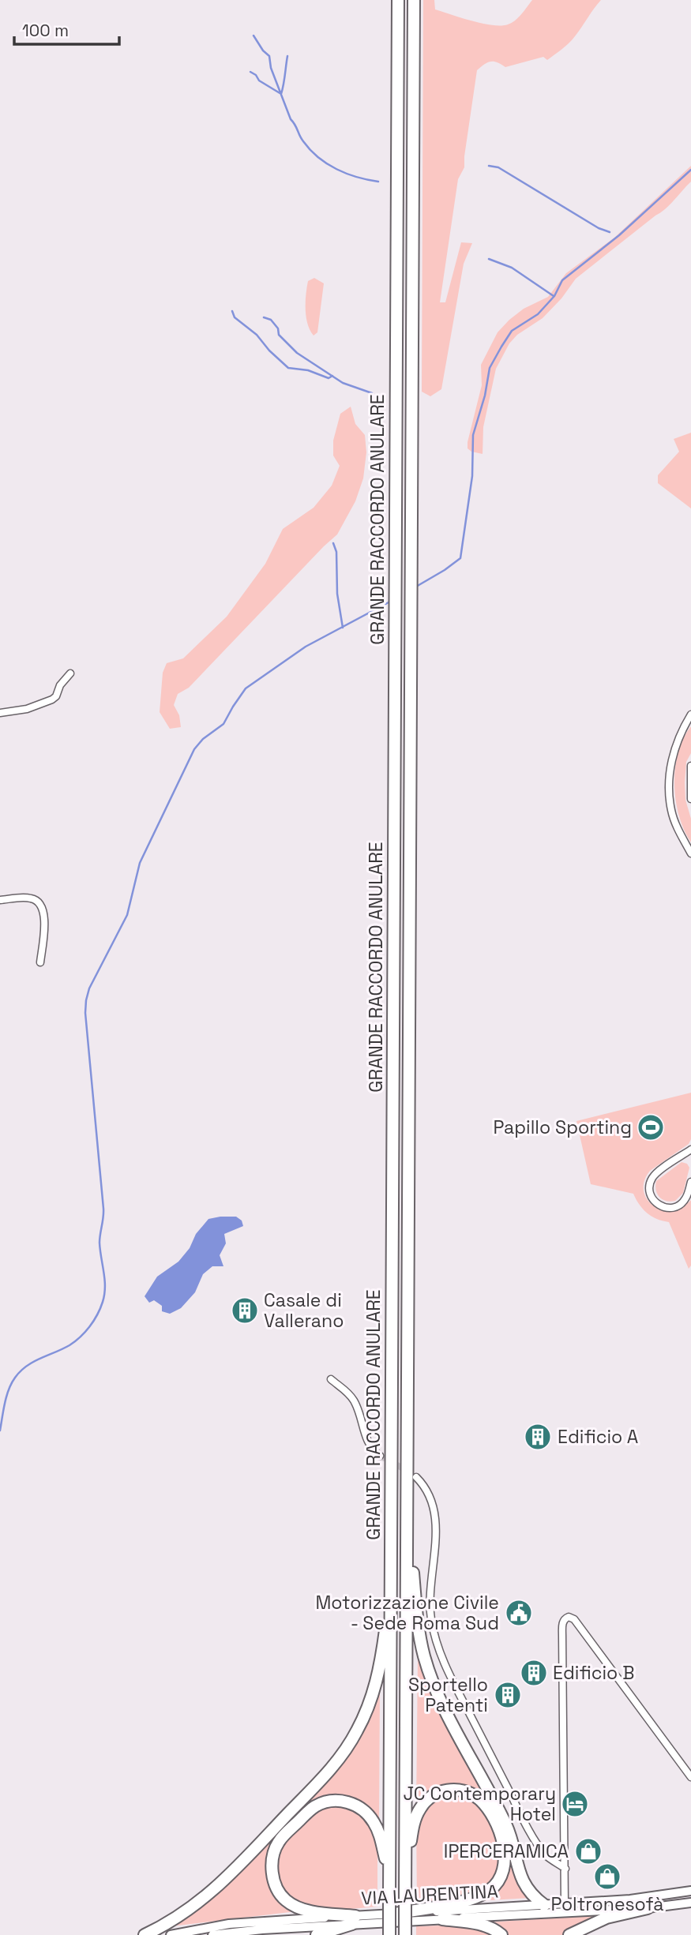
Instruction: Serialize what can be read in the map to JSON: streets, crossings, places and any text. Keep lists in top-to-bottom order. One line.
{"streets":{"highway":["GRANDE RACCORDO ANULARE"],"main road":["VIA LAURENTINA"]},"places":{"sports":["Papillo Sporting"],"building":["Casale di Vallerano","Edificio A","Edificio B","Sportello Patenti"],"public building":["Motorizzazione Civile - Sede Roma Sud"],"hotel":["JC Contemporary Hotel"],"shop":["IPERCERAMICA","Poltronesofà"]},"scale_bar":"100 m"}
